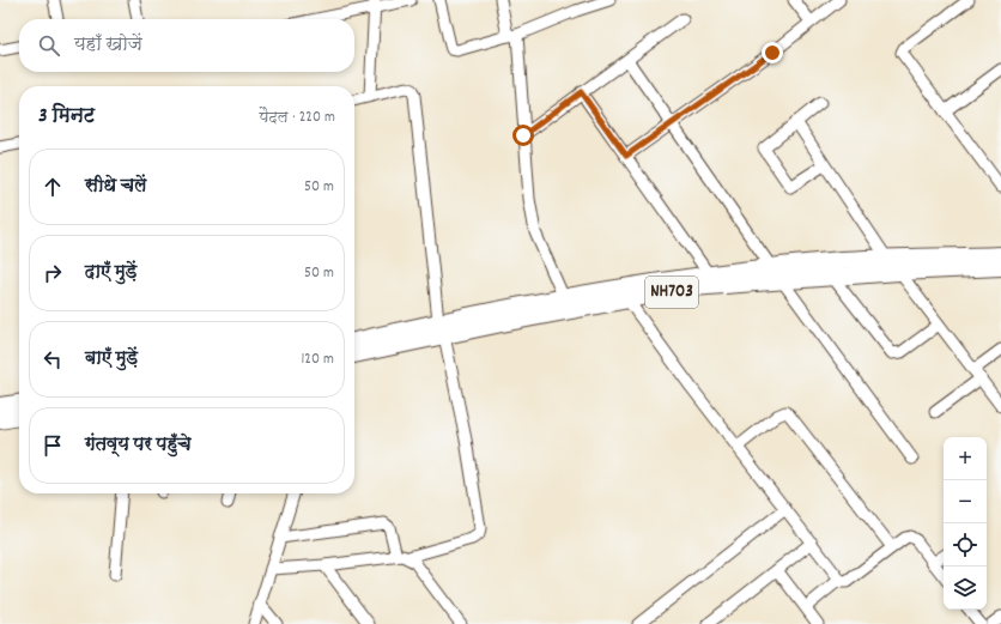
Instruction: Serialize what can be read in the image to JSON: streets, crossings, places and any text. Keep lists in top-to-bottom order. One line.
{"streets":{"highway":["NH703"]},"page":{"search":"यहाँ खोजें","heading":["3 मिनट","पैदल · 220 m"],"list":[["सीधे चलें","50 m"],["दाएँ मुड़ें","50 m"],["बाएँ मुड़ें","120 m"],"गंतव्य पर पहुँचे"],"map_buttons":["+","−"]}}
